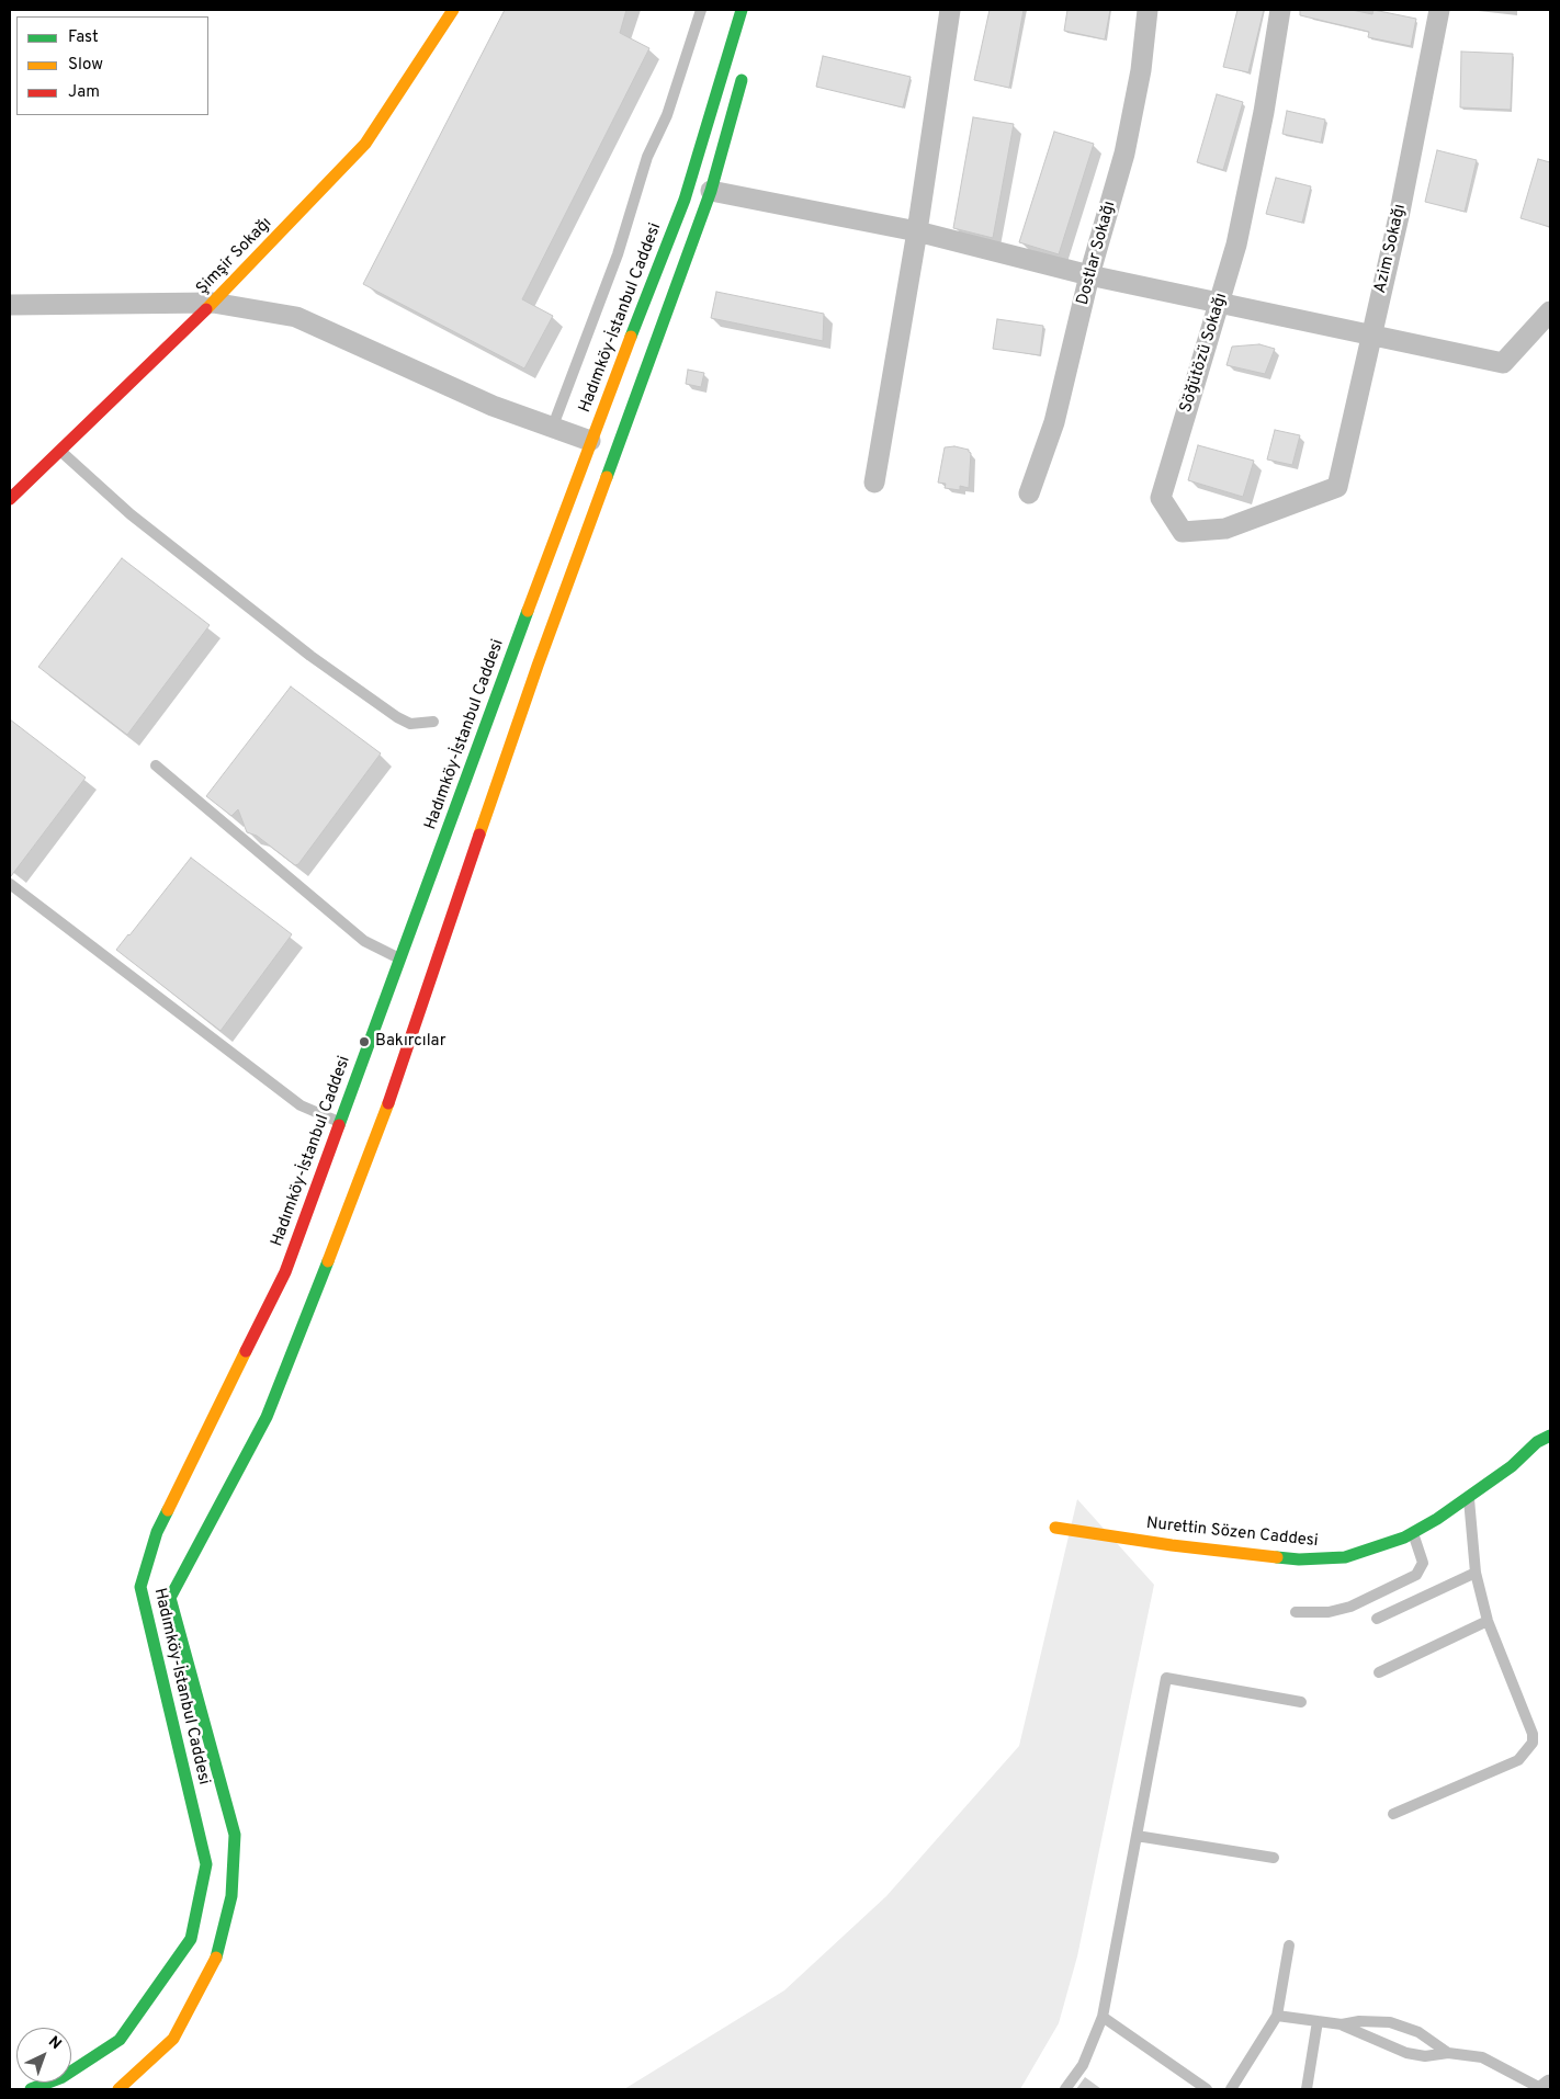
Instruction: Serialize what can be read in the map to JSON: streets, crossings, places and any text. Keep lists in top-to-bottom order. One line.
{"streets":{"main road":["Şimşir Sokağı","Hadımköy-İstanbul Caddesi","Nurettin Sözen Caddesi"],"street":["Azim Sokağı","Dostlar Sokağı","Söğütözü Sokağı"]},"crossings":[["Azim Sokağı","Söğütözü Sokağı"]],"places":["Bakırcılar"],"legend":["Fast","Slow","Jam"],"north":"top right"}
